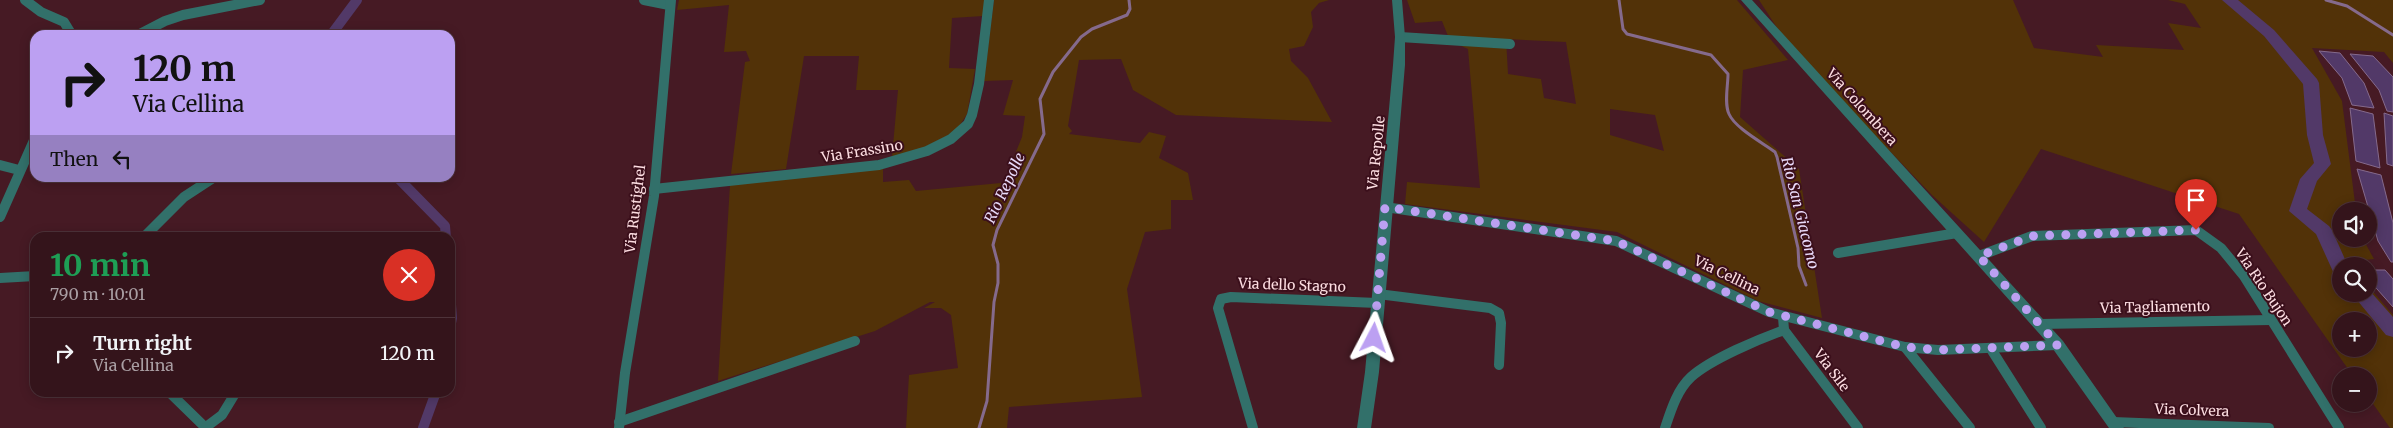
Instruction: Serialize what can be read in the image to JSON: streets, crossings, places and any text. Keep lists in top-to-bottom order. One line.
{"streets":{"street":["Via Colombera","Via Frassino","Via Repolle","Via Rustighel","Via Cellina","Via dello Stagno","Via Rio Bujon","Via Tagliamento","Via Sile","Via Colvera"]},"crossings":[["Via Colombera","Via Cellina"],["Via Colombera","Via Rio Bujon"],["Via Colombera","Via Tagliamento"],["Via Colombera","Via Colvera"],["Via Frassino","Via Rustighel"],["Via Repolle","Via Cellina"],["Via Repolle","Via dello Stagno"],["Via Rio Bujon","Via Tagliamento"]],"water":["Rio Repolle","Rio San Giacomo"],"page":{"turn":["120 m","Via Cellina"],"then":"Then","map_buttons":["+","−"],"heading":["10 min","790 m · 10:01"],"list":[{"name":"Turn right","note":"Via Cellina","value":"120 m"}]}}
